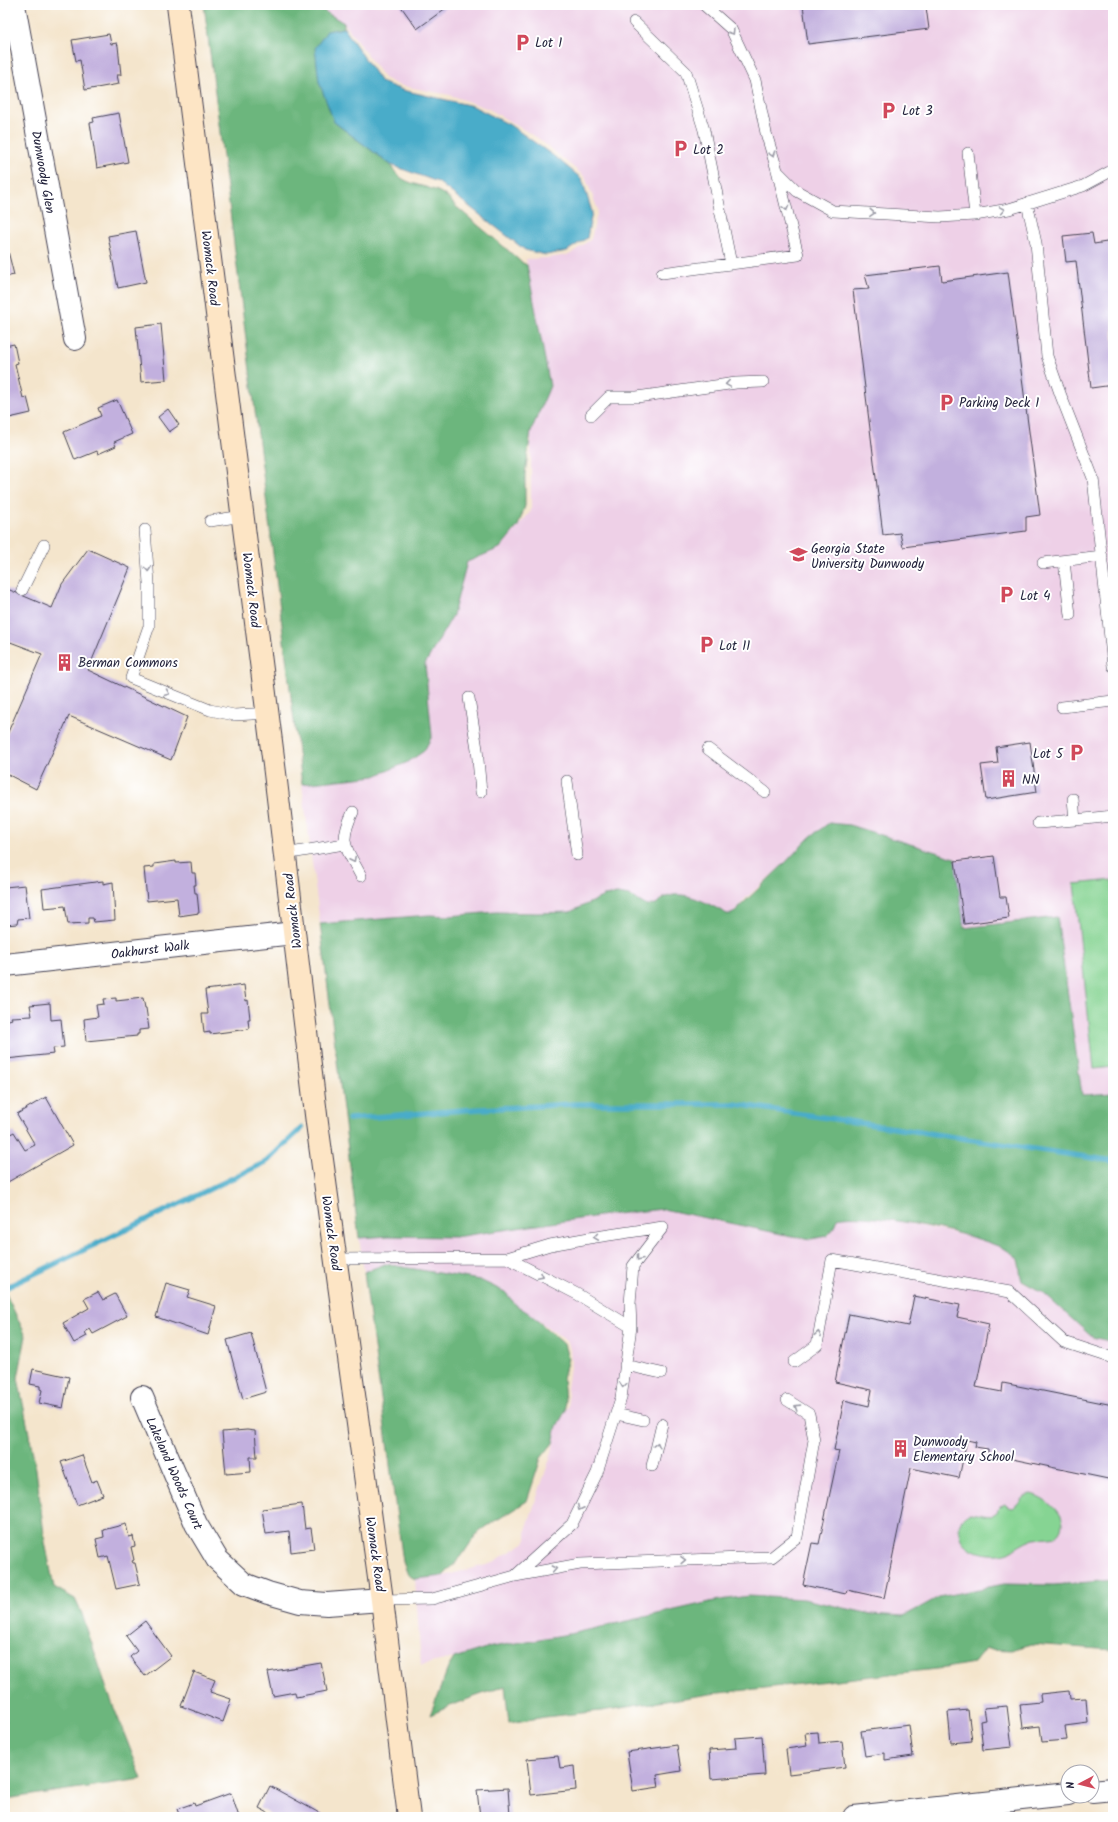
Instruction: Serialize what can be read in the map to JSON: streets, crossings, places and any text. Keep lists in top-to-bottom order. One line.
{"streets":{"street":["Dunwoody Glen","Womack Road","Oakhurst Walk","Lakeland Woods Court"]},"crossings":[["Womack Road","Oakhurst Walk"],["Womack Road","Lakeland Woods Court"]],"places":{"parking":["Lot 1","Lot 3","Lot 2","Parking Deck 1","Lot 4","Lot 11","Lot 5"],"school or university":["Georgia State University Dunwoody"],"building":["Berman Commons","NN","Dunwoody Elementary School"]},"north":"left"}
